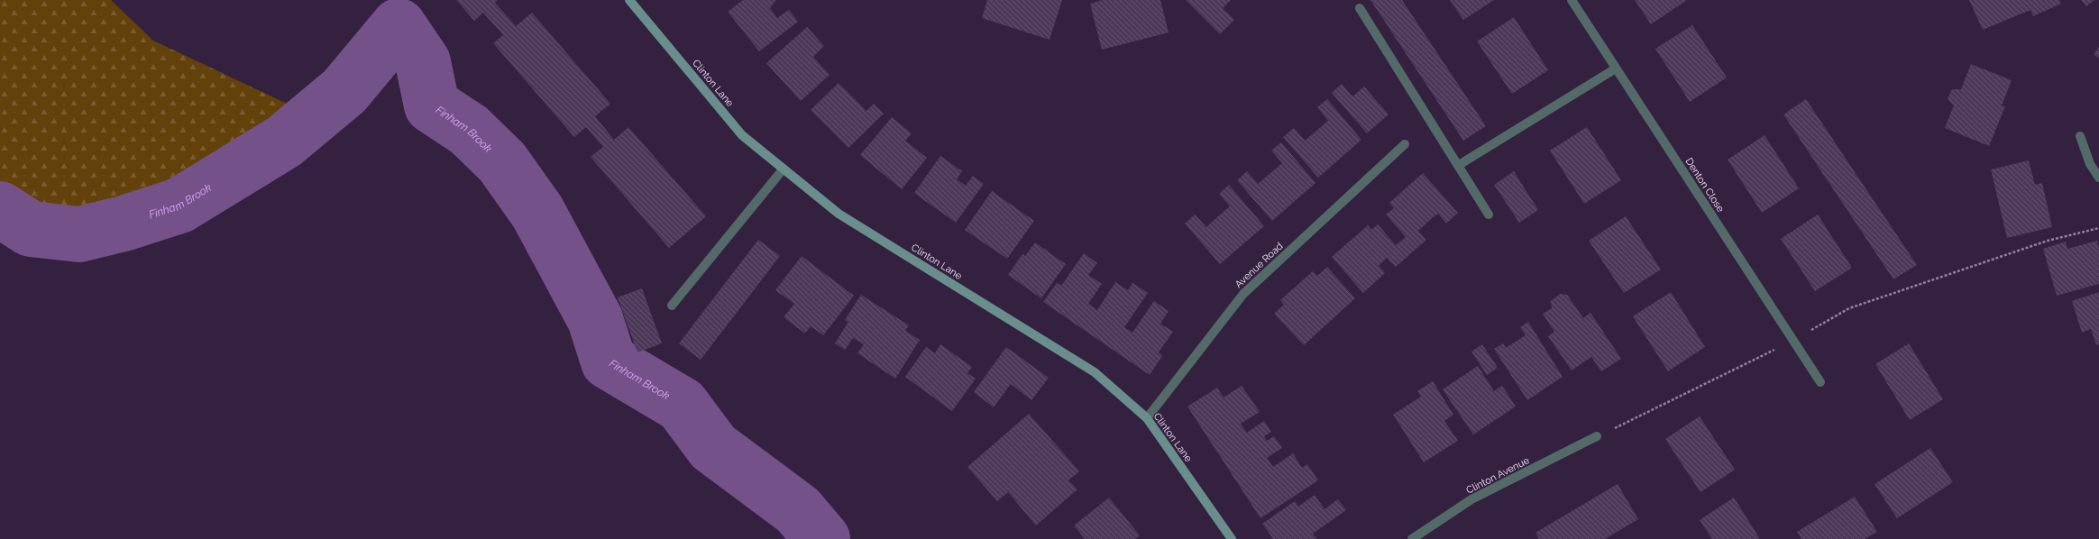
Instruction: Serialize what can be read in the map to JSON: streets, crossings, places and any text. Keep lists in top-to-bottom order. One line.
{"streets":{"main road":["Clinton Lane"],"street":["Denton Close","Avenue Road","Clinton Avenue"]},"crossings":[["Clinton Lane","Avenue Road"]],"water":["Finham Brook"]}
